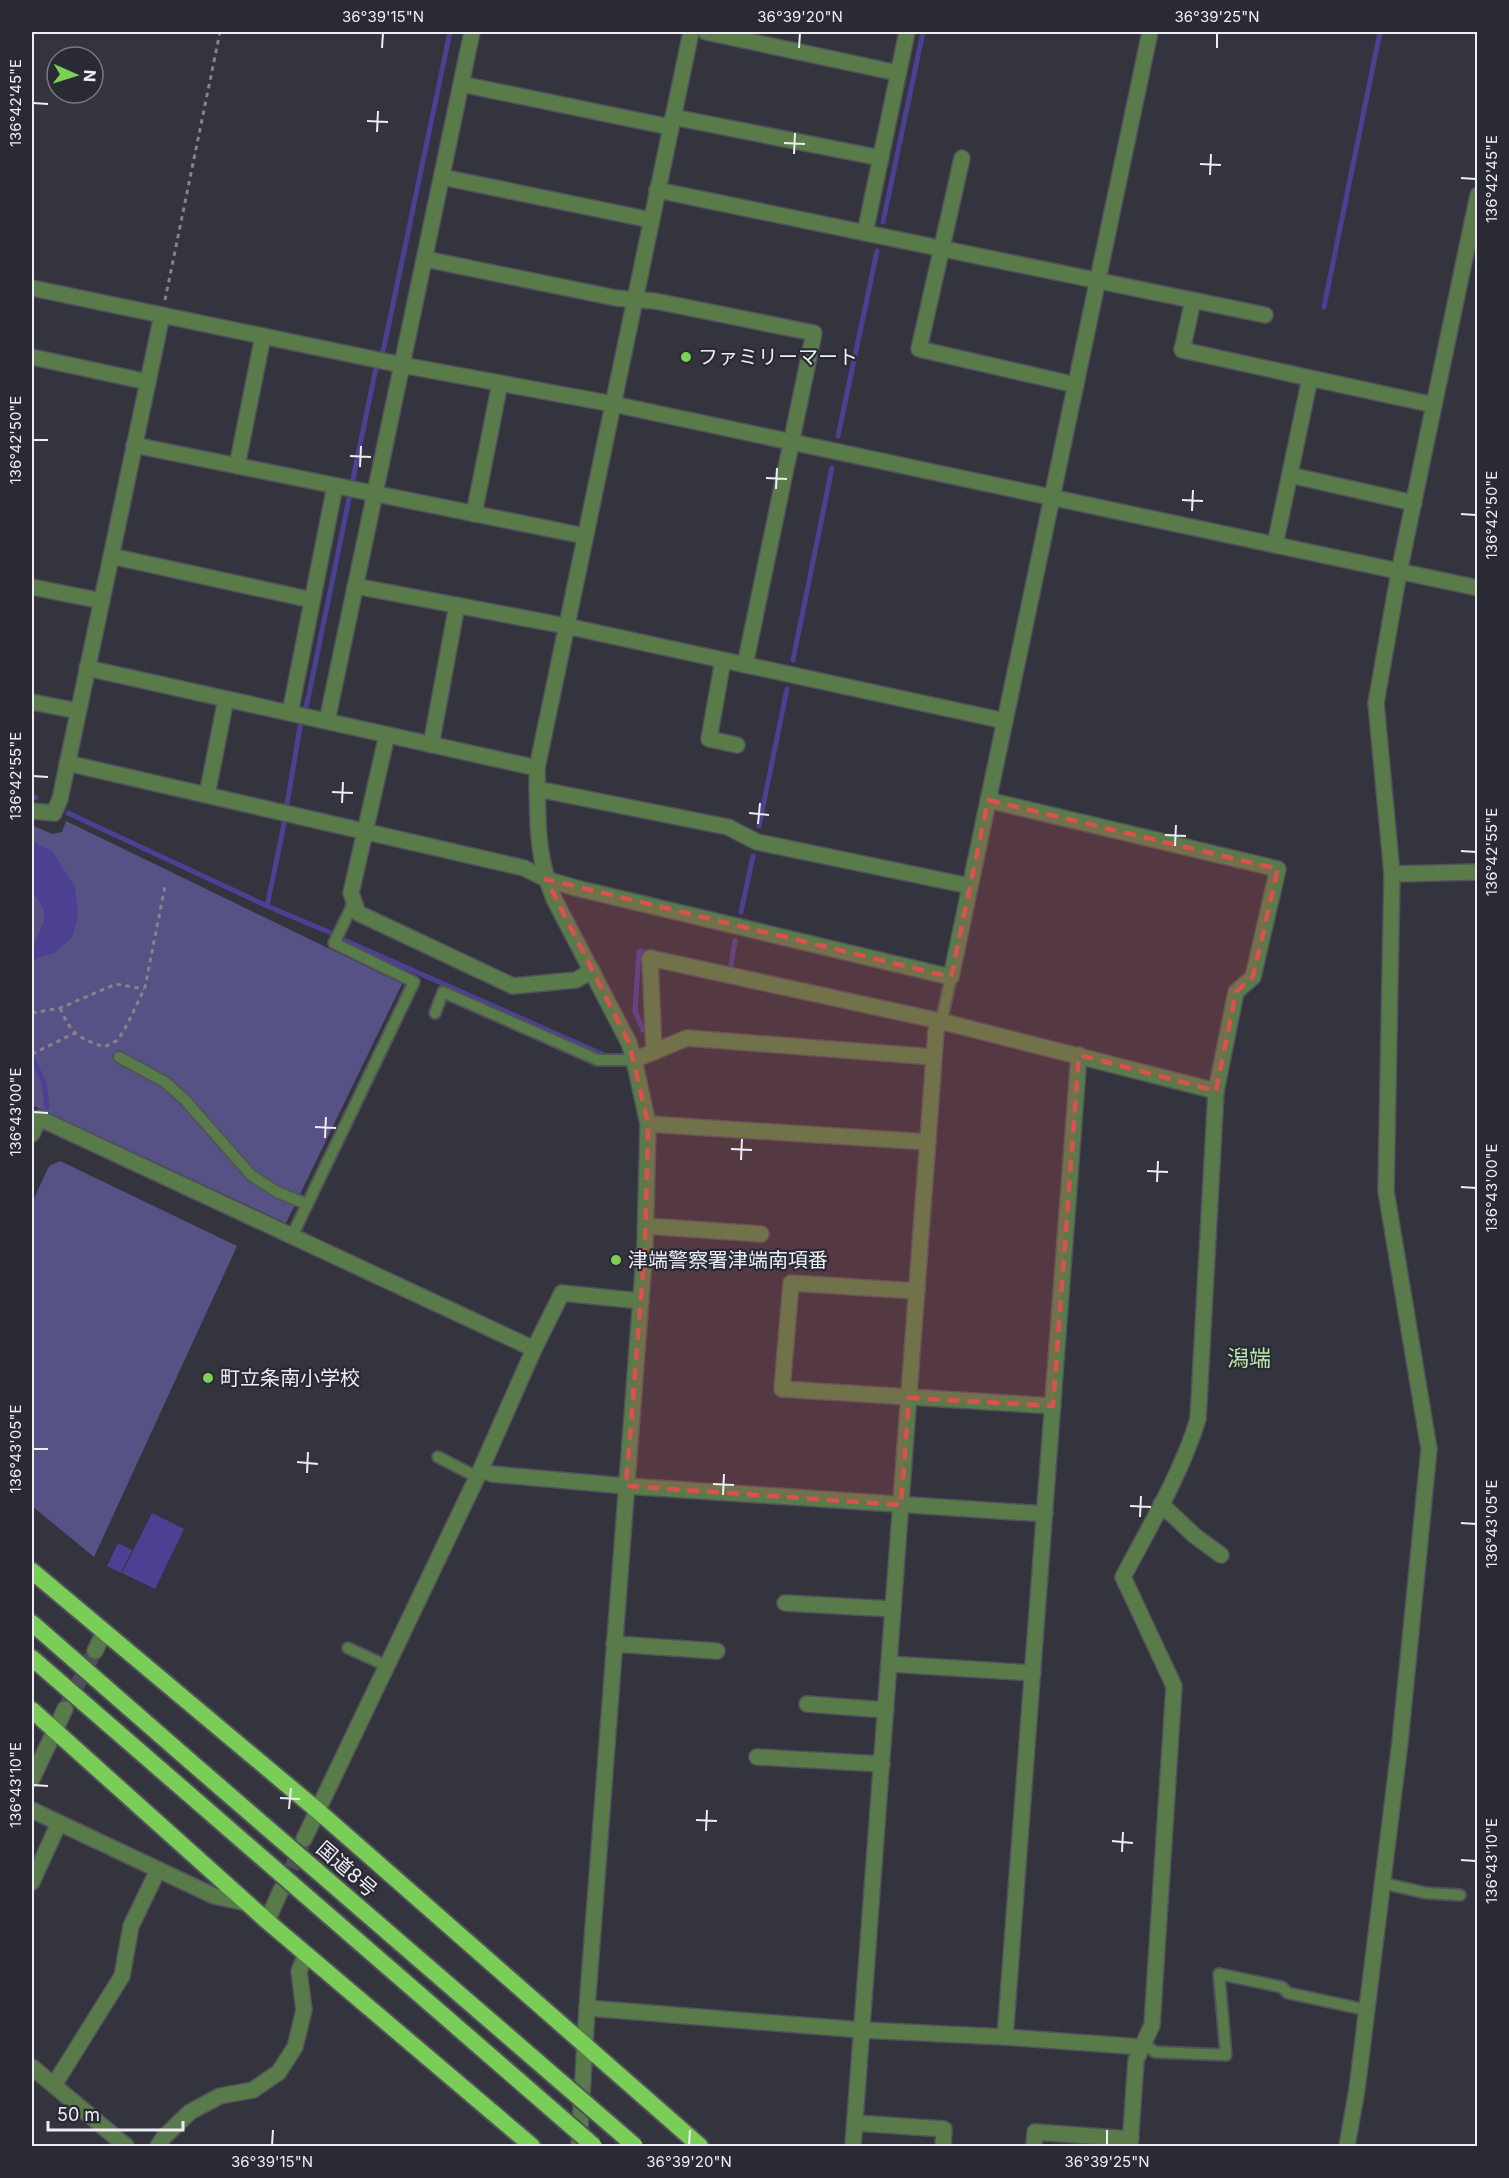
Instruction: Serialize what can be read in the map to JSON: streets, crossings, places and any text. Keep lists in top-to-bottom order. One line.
{"streets":{"highway":["国道8号"]},"districts":["潟端"],"places":["ファミリーマート","津端警察署津端南項番","町立条南小学校"],"scale_bar":"50 m","north":"right","coordinates":["36°39'15\"N","36°39'20\"N","36°39'25\"N","136°42'45\"E","136°42'50\"E","136°42'55\"E","136°43'00\"E","136°43'05\"E","136°43'10\"E"]}
